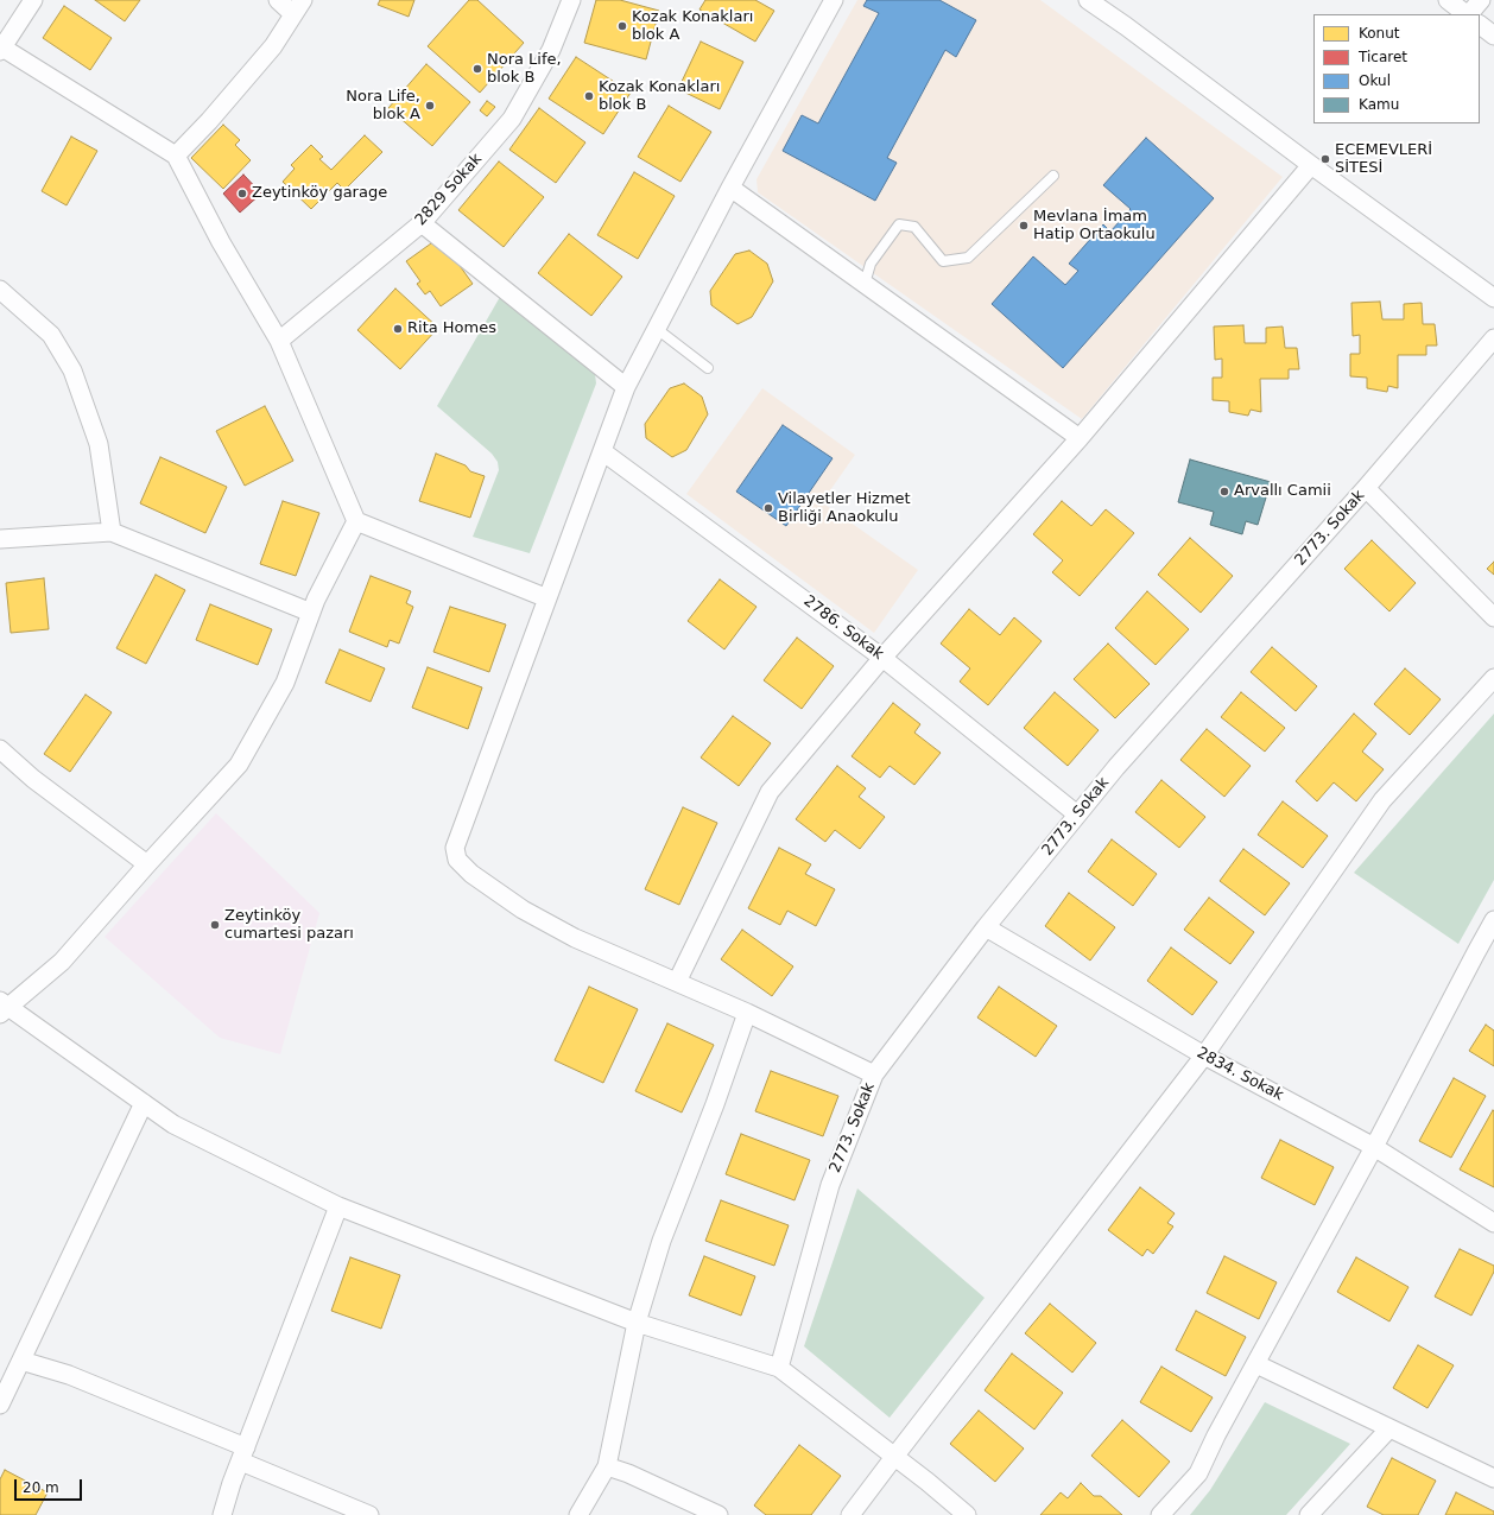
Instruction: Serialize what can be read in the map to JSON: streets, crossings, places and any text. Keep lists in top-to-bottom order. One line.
{"streets":{"street":["2829 Sokak","2773. Sokak","2786. Sokak","2834. Sokak"]},"crossings":[["2773. Sokak","2786. Sokak"],["2773. Sokak","2834. Sokak"]],"places":["Kozak Konakları blok A","Nora Life, blok B","Kozak Konakları blok B","Nora Life, blok A","ECEMEVLERİ SİTESİ","Zeytinköy garage","Mevlana İmam Hatip Ortaokulu","Rita Homes","Arvallı Camii","Vilayetler Hizmet Birliği Anaokulu","Zeytinköy cumartesi pazarı"],"legend":["Konut","Ticaret","Okul","Kamu"],"scale_bar":"20 m"}
